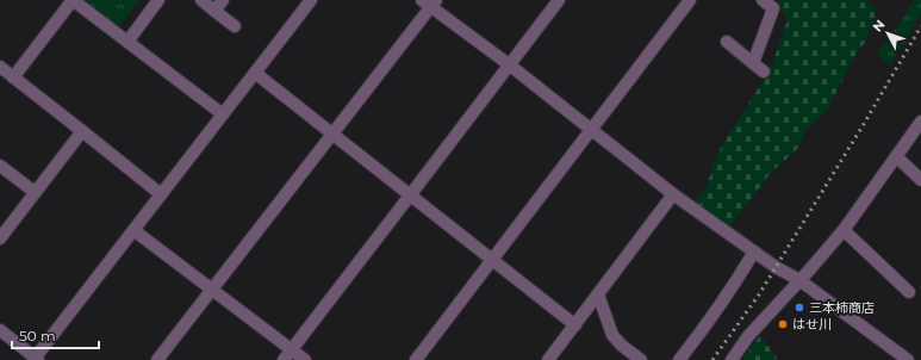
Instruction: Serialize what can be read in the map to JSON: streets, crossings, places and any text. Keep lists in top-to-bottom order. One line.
{"places":["三本柿商店","はせ川"],"scale_bar":"50 m","north":"top left"}
